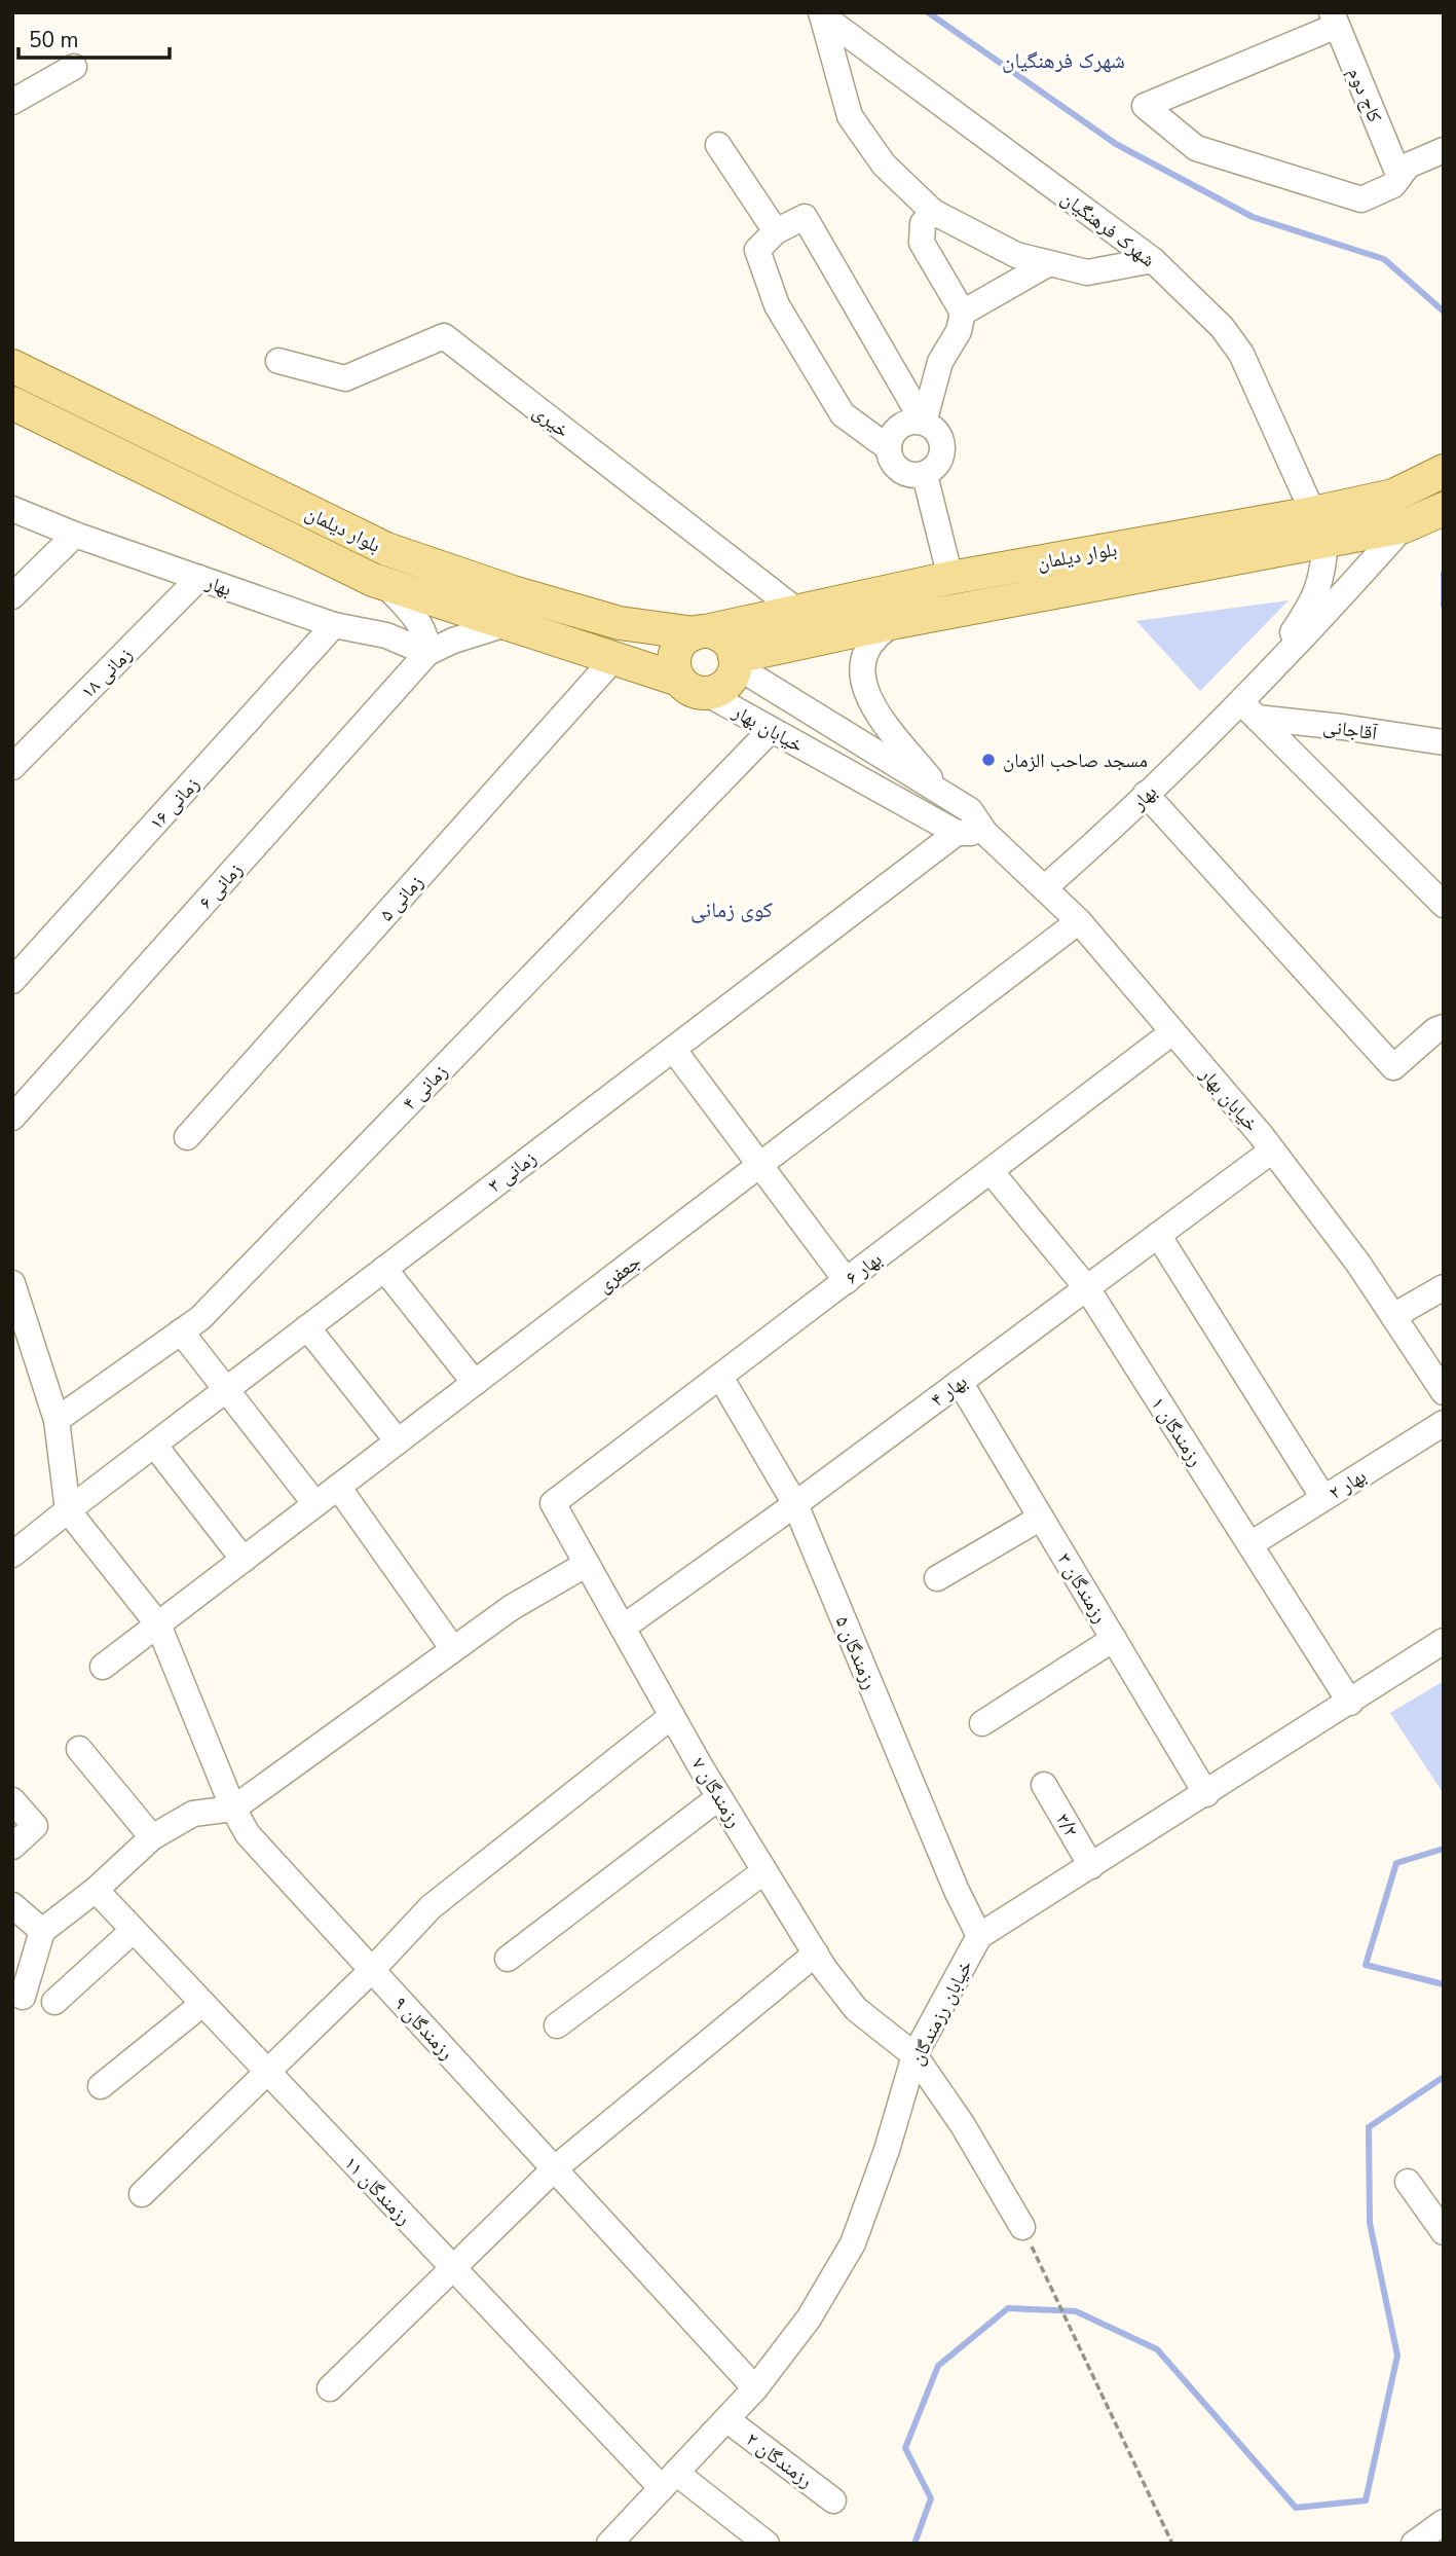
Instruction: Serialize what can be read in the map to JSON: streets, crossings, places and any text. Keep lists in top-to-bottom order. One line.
{"streets":{"main road":["بلوار دیلمان"],"street":["کاج دوم","شهرک فرهنگیان","خیری","بهار","زمانی ۱۸","خیابان بهار","آقاجانی","زمانی ۱۶","زمانی ۶","زمانی ۵","زمانی ۴","زمانی ۳","بهار ۶","جعفری","بهار ۴","رزمندگان ۱","بهار ۲","رزمندگان ۳","رزمندگان ۵","رزمندگان ۷","۳/۲","خیابان رزمندگان","رزمندگان ۹","رزمندگان ۱۱","رزمندگان ۲"]},"crossings":[["شهرک فرهنگیان","بلوار دیلمان"],["شهرک فرهنگیان","بهار"],["خیری","بلوار دیلمان"],["بلوار دیلمان","بهار"],["بلوار دیلمان","خیابان بهار"],["بلوار دیلمان","زمانی ۵"],["بهار","زمانی ۱۸"],["بهار","خیابان بهار"],["بهار","آقاجانی"],["بهار","زمانی ۱۶"],["بهار","زمانی ۶"],["خیابان بهار","زمانی ۴"],["خیابان بهار","زمانی ۳"],["خیابان بهار","بهار ۶"],["خیابان بهار","جعفری"],["خیابان بهار","بهار ۴"],["زمانی ۳","رزمندگان ۹"],["بهار ۶","رزمندگان ۱"],["بهار ۶","رزمندگان ۵"],["بهار ۶","رزمندگان ۷"],["جعفری","رزمندگان ۹"],["بهار ۴","رزمندگان ۱"],["بهار ۴","رزمندگان ۳"],["بهار ۴","رزمندگان ۵"],["بهار ۴","رزمندگان ۷"],["رزمندگان ۱","بهار ۲"],["رزمندگان ۱","خیابان رزمندگان"],["رزمندگان ۳","خیابان رزمندگان"],["رزمندگان ۵","خیابان رزمندگان"],["رزمندگان ۷","خیابان رزمندگان"],["۳/۲","خیابان رزمندگان"],["خیابان رزمندگان","رزمندگان ۹"],["خیابان رزمندگان","رزمندگان ۱۱"],["خیابان رزمندگان","رزمندگان ۲"]],"districts":["شهرک فرهنگیان","کوی زمانی"],"places":["مسجد صاحب الزمان"],"scale_bar":"50 m"}
